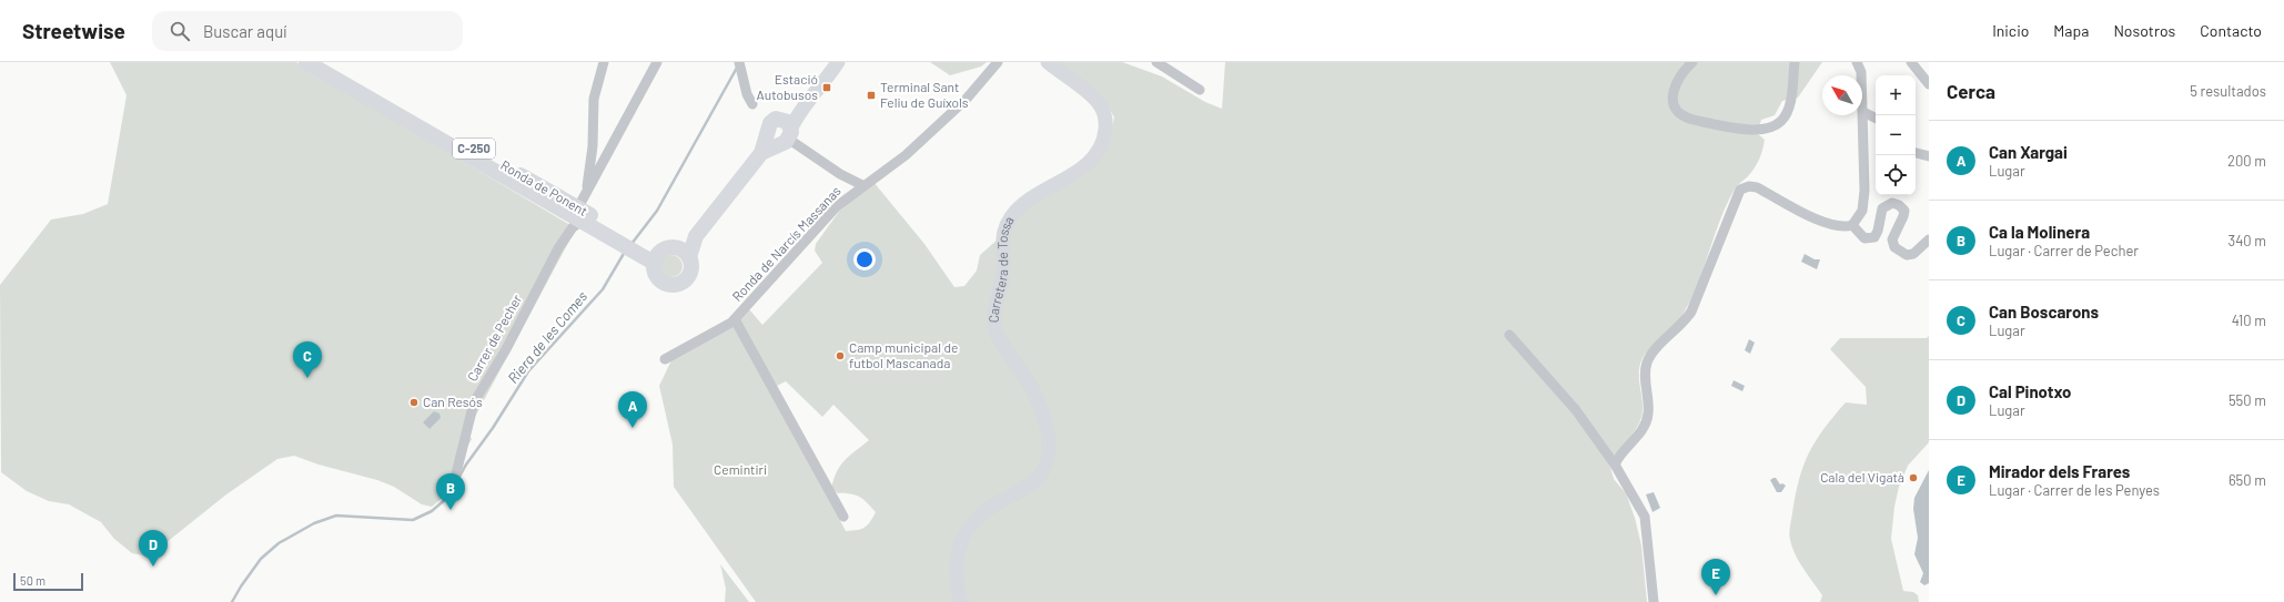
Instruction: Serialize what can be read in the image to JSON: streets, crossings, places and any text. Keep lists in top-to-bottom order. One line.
{"streets":{"main road":["C-250","Ronda de Ponent","Carretera de Tossa"],"street":["Ronda de Narcís Massanas","Carrer de Pecher"]},"crossings":[["C-250","Ronda de Ponent"],["C-250","Carrer de Pecher"],["Ronda de Ponent","Carrer de Pecher"]],"water":["Riera de les Comes"],"parks":["Cemintiri"],"places":{"transit":["Estació Autobusos","Terminal Sant Feliu de Guíxols"],"other":["Camp municipal de futbol Mascanada","Can Resós","Cala del Vigatà"]},"scale_bar":"50 m","north":"top left","page":{"header":"Streetwise","search":"Buscar aquí","nav":["Inicio","Mapa","Nosotros","Contacto"],"heading":["Cerca","5 resultados"],"map_buttons":["+","−"],"list":[{"mark":"A","name":"Can Xargai","note":"Lugar","value":"200 m"},{"mark":"B","name":"Ca la Molinera","note":"Lugar · Carrer de Pecher","value":"340 m"},{"mark":"C","name":"Can Boscarons","note":"Lugar","value":"410 m"},{"mark":"D","name":"Cal Pinotxo","note":"Lugar","value":"550 m"},{"mark":"E","name":"Mirador dels Frares","note":"Lugar · Carrer de les Penyes","value":"650 m"}],"pins":["C","A","B","D","E"],"scale":"50 m"}}
